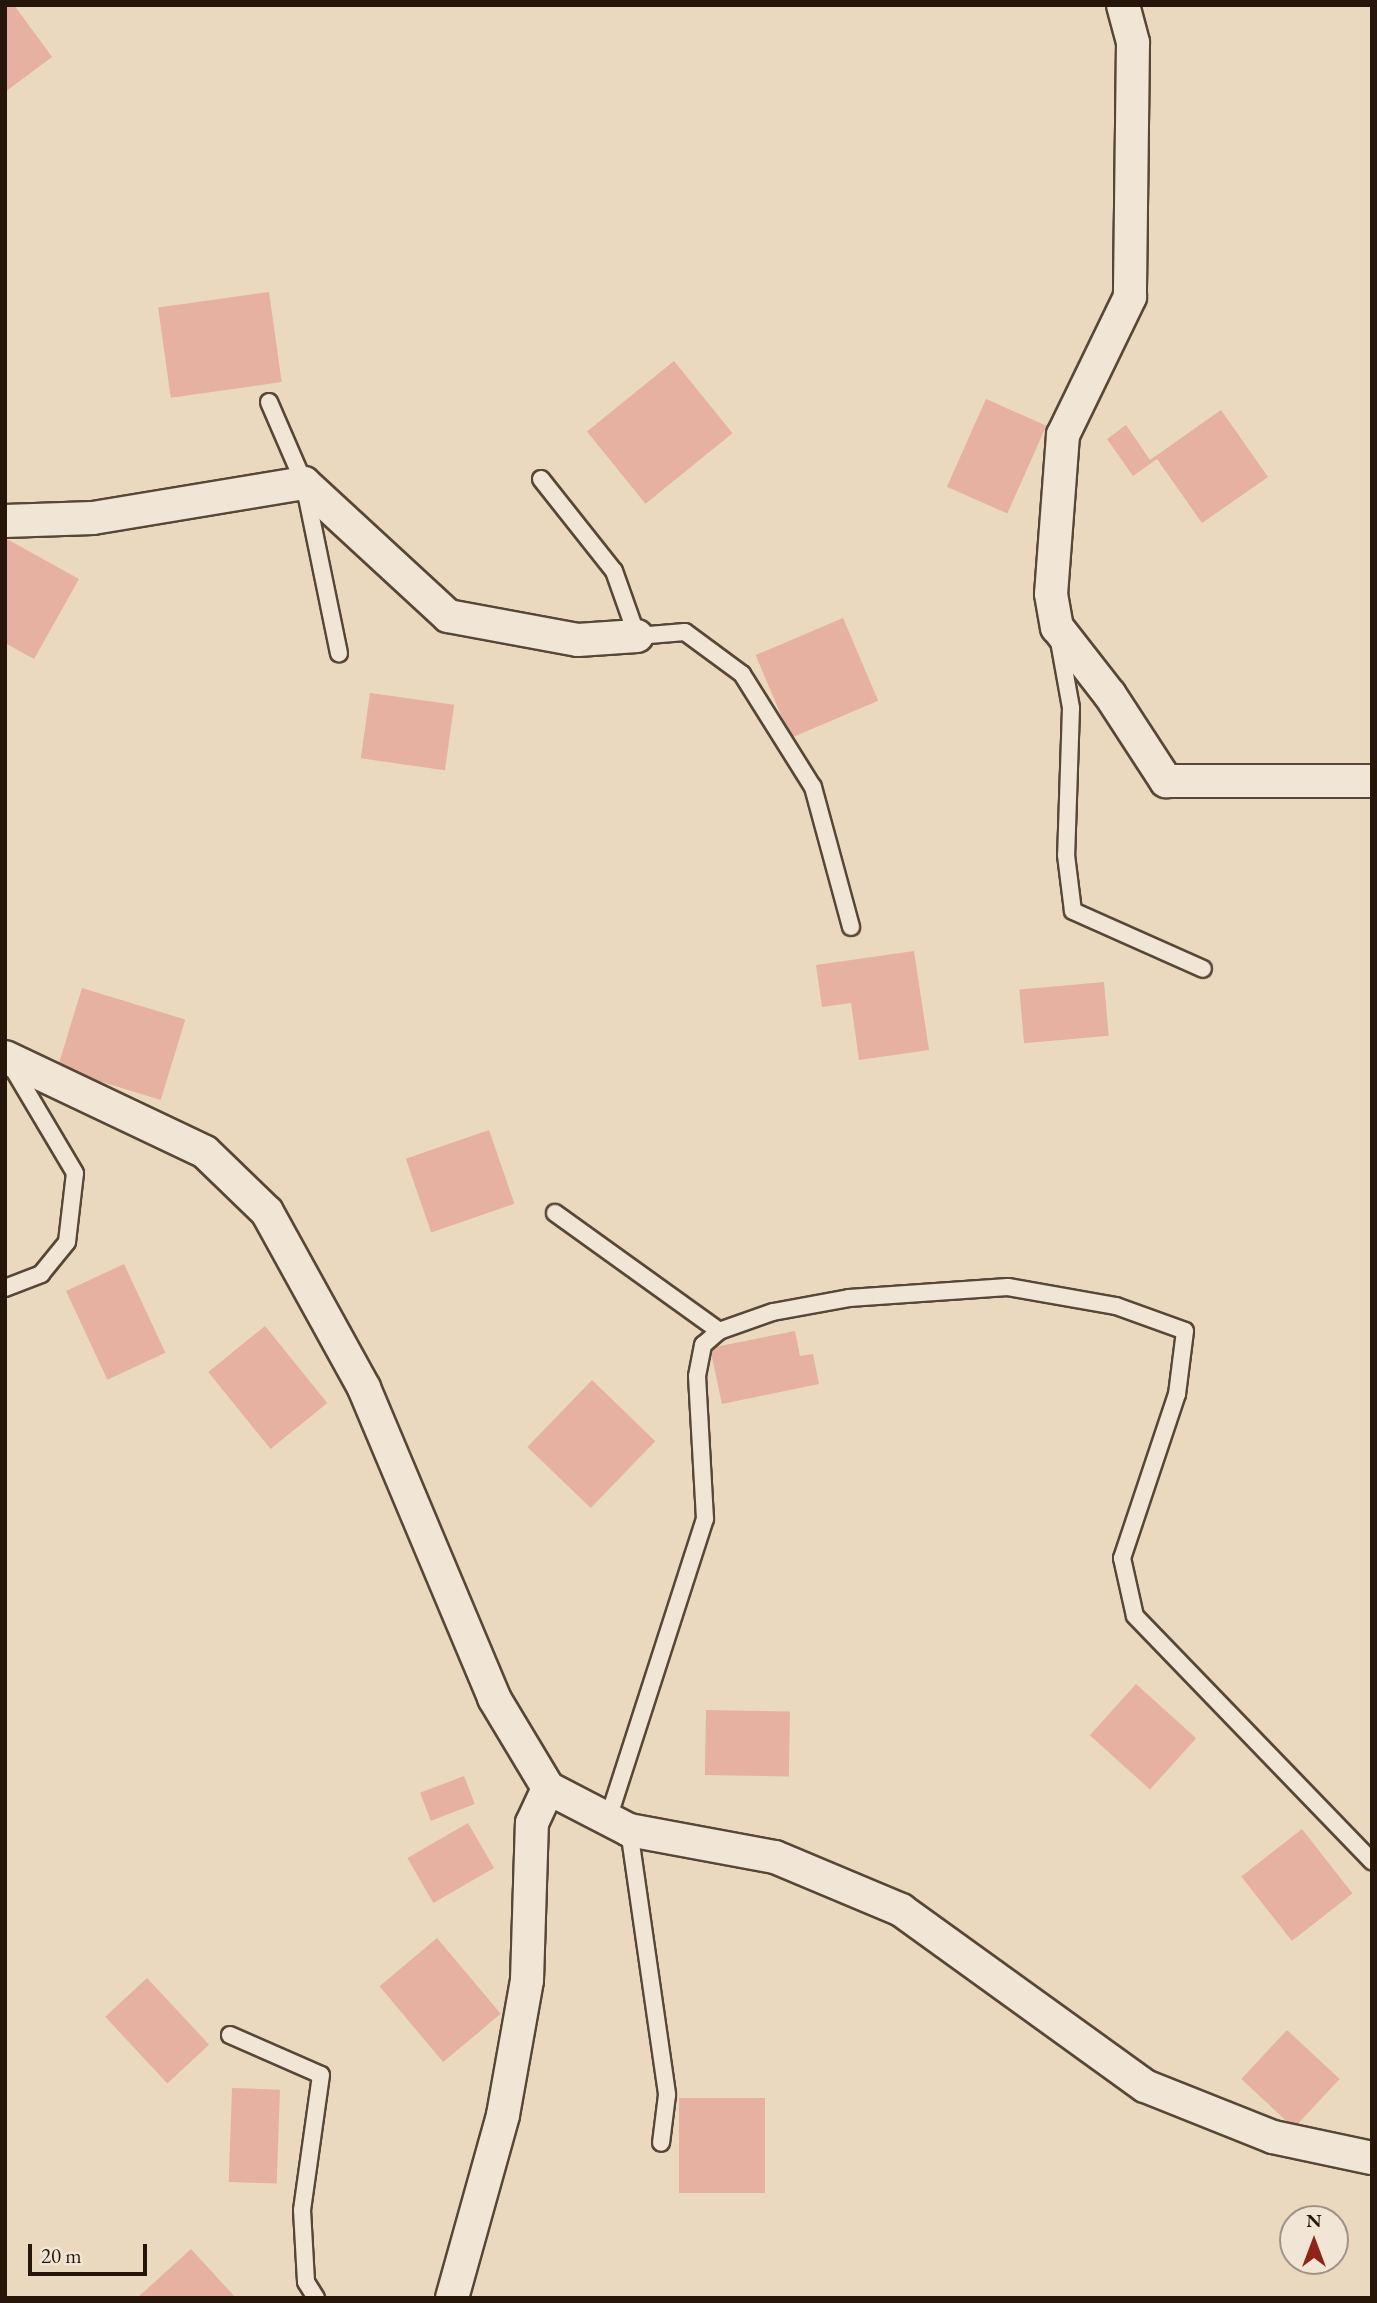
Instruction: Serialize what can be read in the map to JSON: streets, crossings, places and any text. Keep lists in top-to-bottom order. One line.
{"scale_bar":"20 m","north":"top"}
